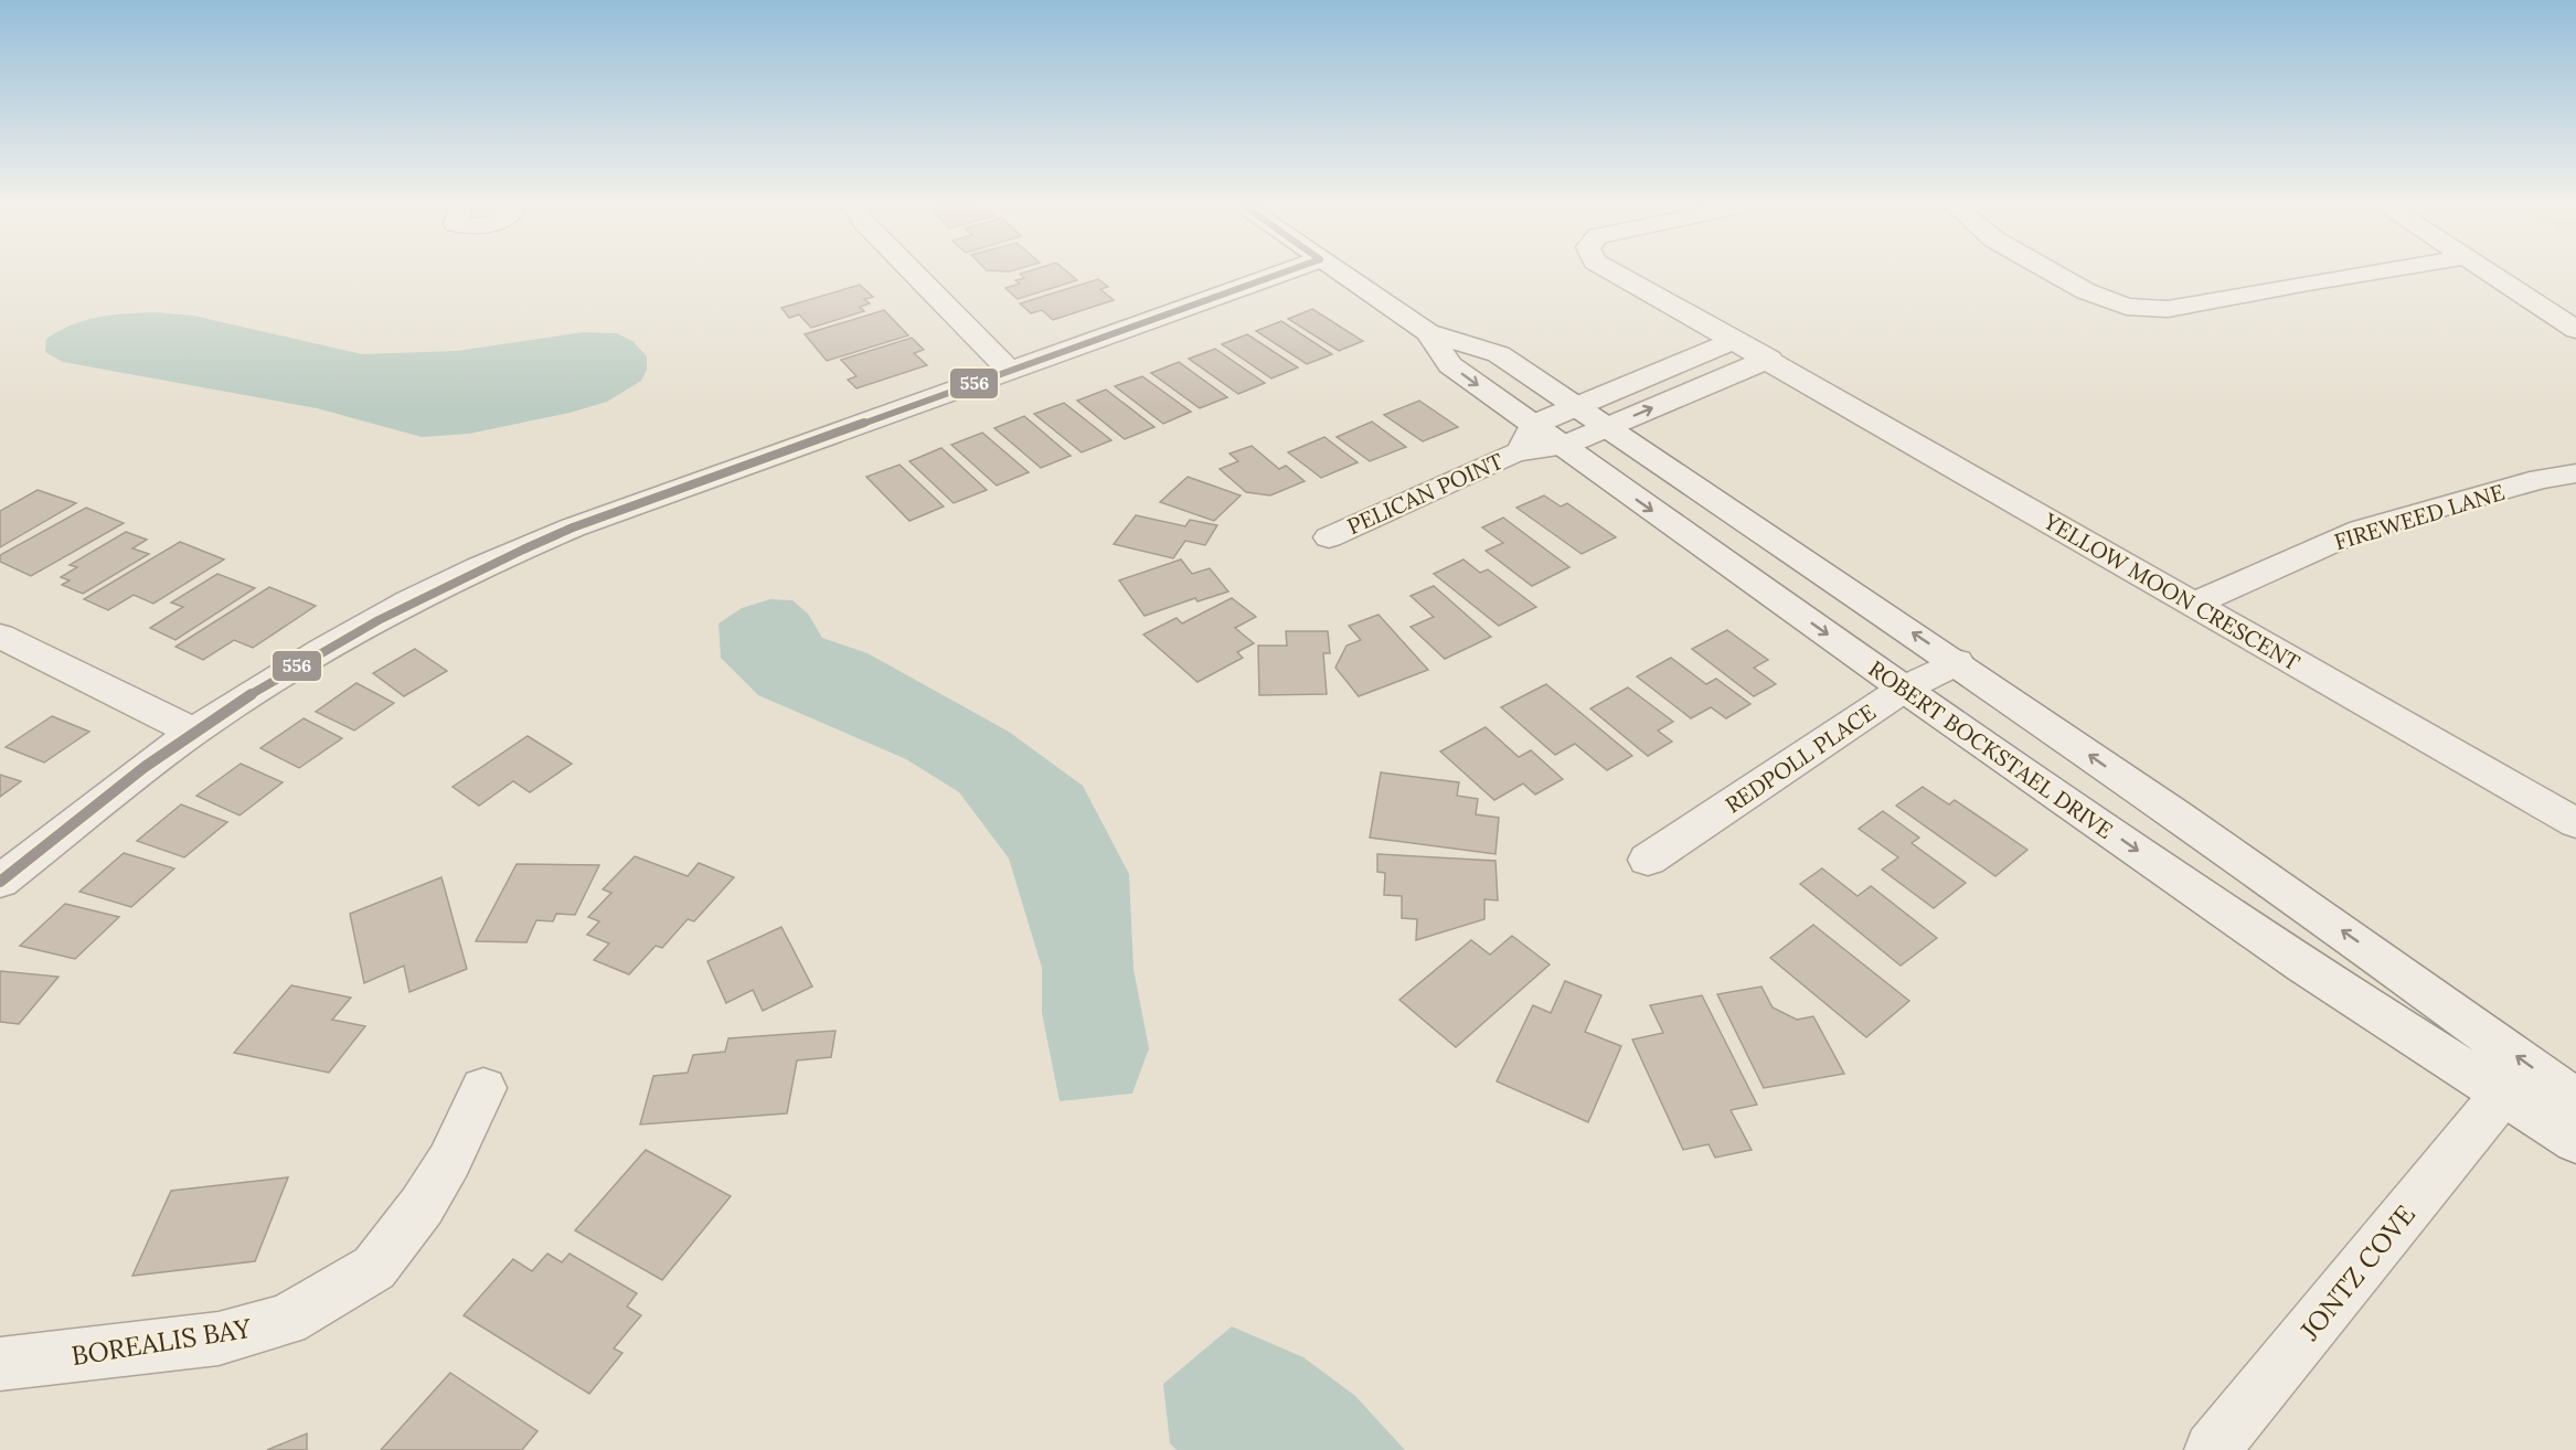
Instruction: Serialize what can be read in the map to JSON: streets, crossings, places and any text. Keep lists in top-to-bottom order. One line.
{"streets":{"street":["PELICAN POINT","FIREWEED LANE","YELLOW MOON CRESCENT","ROBERT BOCKSTAEL DRIVE","REDPOLL PLACE","JONTZ COVE","BOREALIS BAY"]},"crossings":[["PELICAN POINT","ROBERT BOCKSTAEL DRIVE"],["FIREWEED LANE","YELLOW MOON CRESCENT"],["ROBERT BOCKSTAEL DRIVE","REDPOLL PLACE"],["ROBERT BOCKSTAEL DRIVE","JONTZ COVE"]],"lines":["transit line 556"]}
